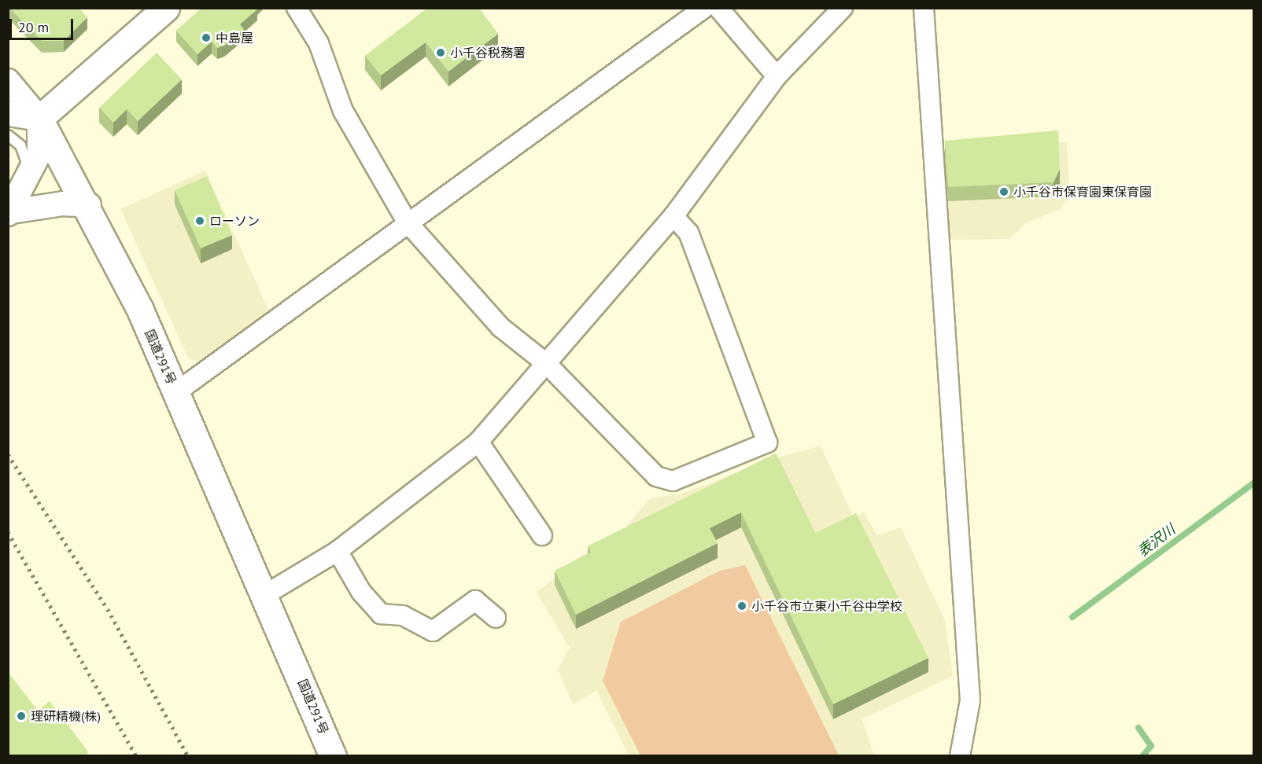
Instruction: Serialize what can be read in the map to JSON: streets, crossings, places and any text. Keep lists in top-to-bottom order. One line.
{"streets":{"highway":["国道291号"]},"water":["表沢川"],"places":["中島屋","小千谷税務署","小千谷市保育園東保育園","ローソン","小千谷市立東小千谷中学校","理研精機(株)"],"scale_bar":"20 m"}
